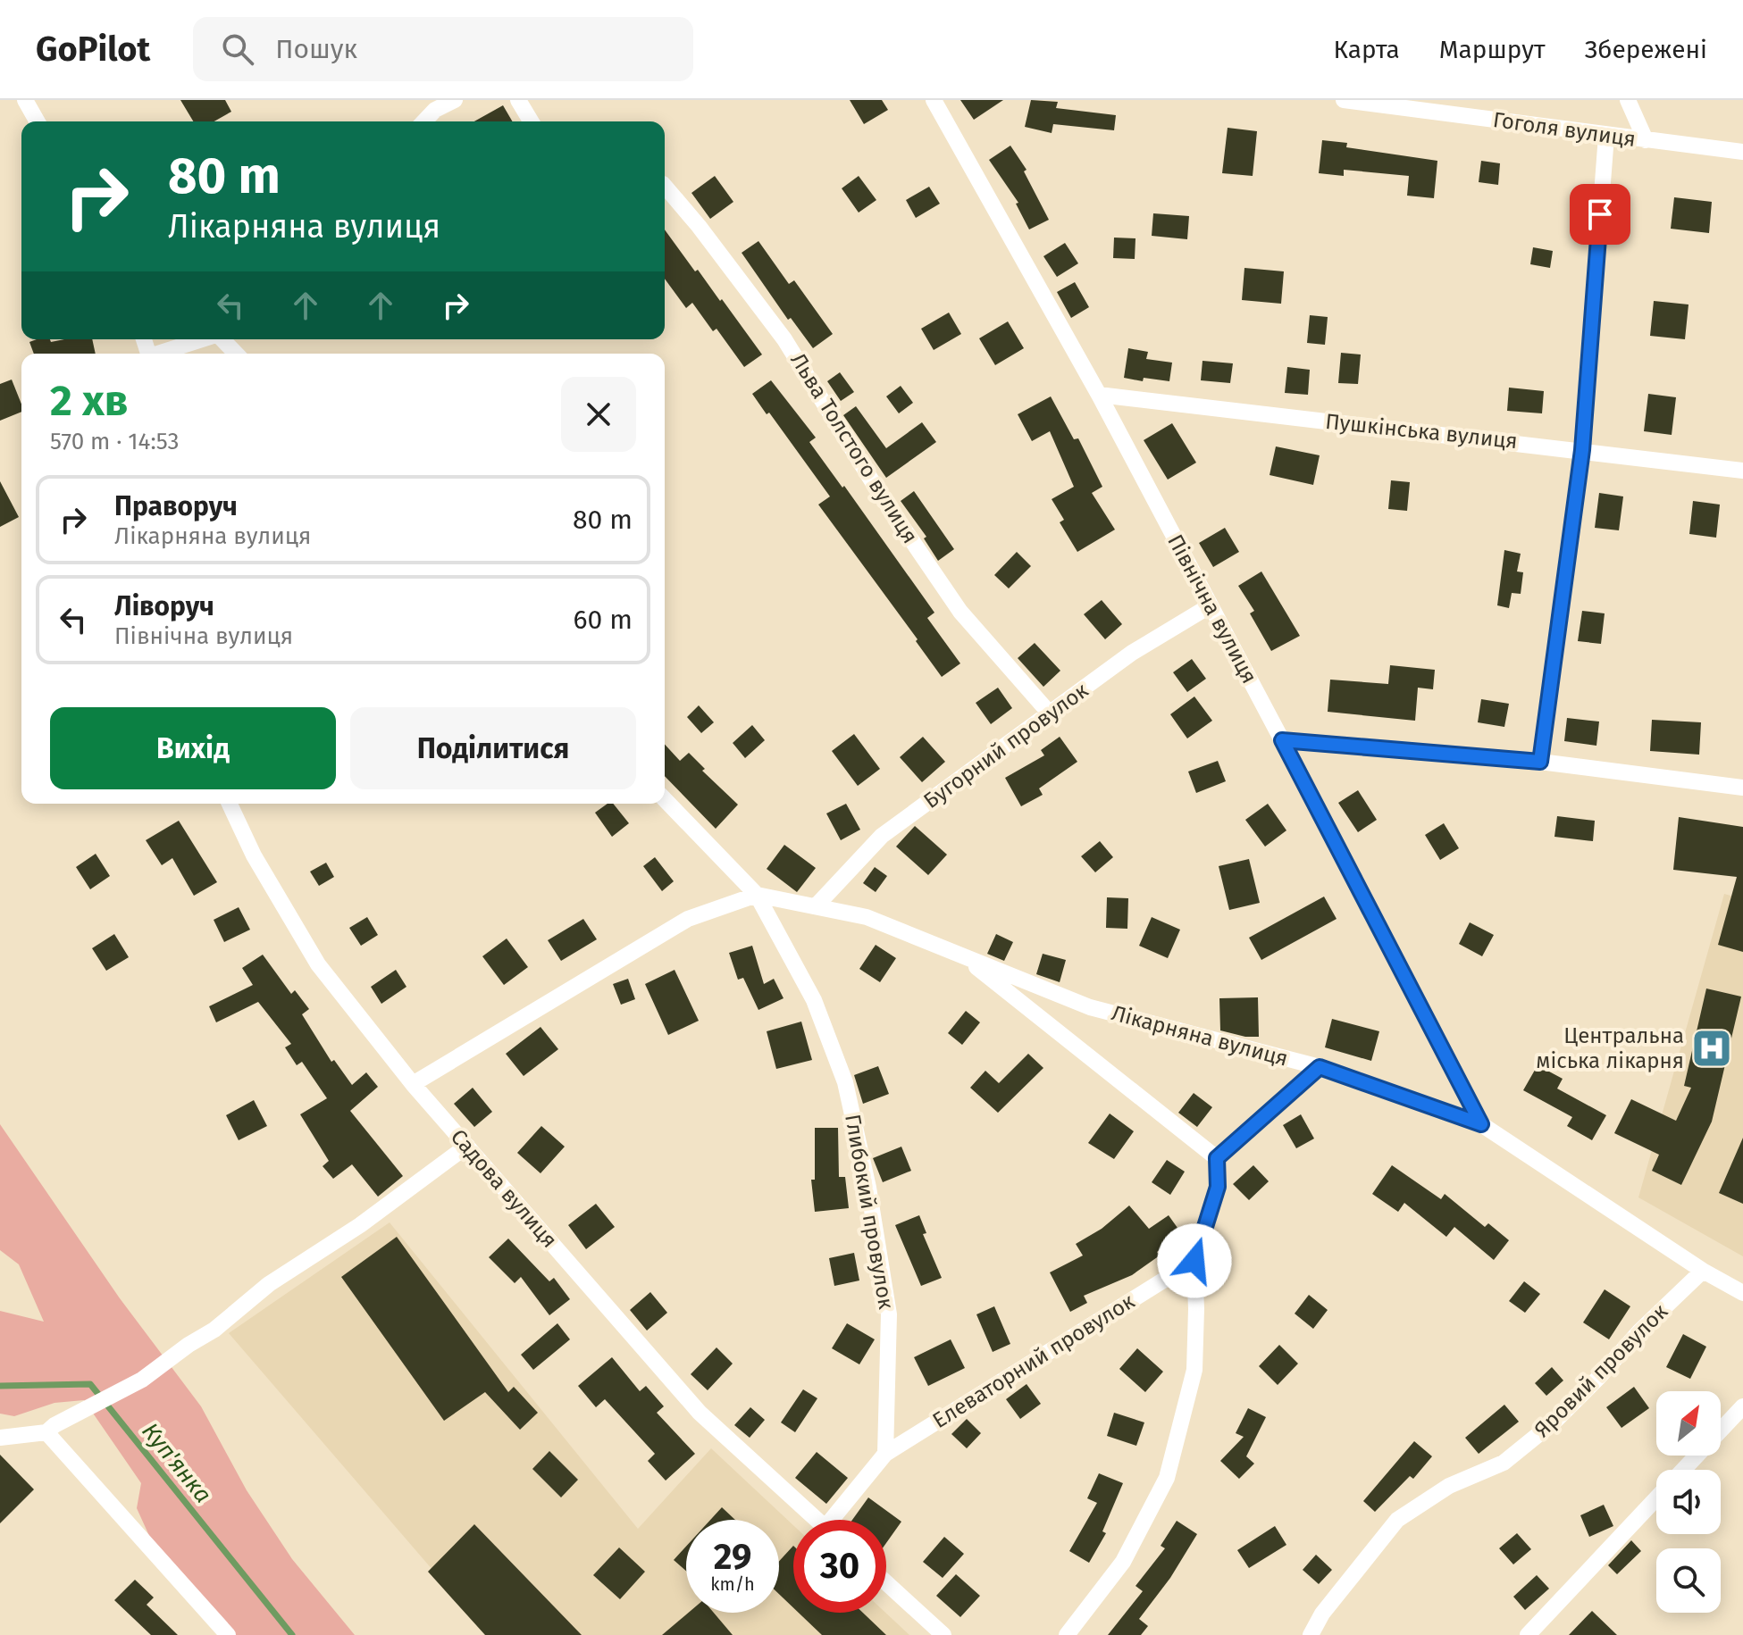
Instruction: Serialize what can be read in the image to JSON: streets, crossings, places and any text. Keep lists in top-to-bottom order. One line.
{"streets":{"street":["Гоголя вулиця","Пушкінська вулиця","Льва Толстого вулиця","Північна вулиця","Бугорний провулок","Лікарняна вулиця","Садова вулиця","Глибокий провулок","Елеваторний провулок","Яровий провулок"]},"crossings":[["Пушкінська вулиця","Північна вулиця"],["Льва Толстого вулиця","Бугорний провулок"],["Північна вулиця","Бугорний провулок"],["Північна вулиця","Лікарняна вулиця"],["Бугорний провулок","Лікарняна вулиця"],["Лікарняна вулиця","Глибокий провулок"],["Лікарняна вулиця","Яровий провулок"],["Глибокий провулок","Елеваторний провулок"]],"water":["Куп'янка"],"places":{"hospital":["Центральна міська лікарня"]},"north":"top right","page":{"header":"GoPilot","search":"Пошук","nav":["Карта","Маршрут","Збережені"],"turn":["80 m","Лікарняна вулиця"],"heading":["2 хв","570 m · 14:53"],"list":[{"name":"Праворуч","note":"Лікарняна вулиця","value":"80 m"},{"name":"Ліворуч","note":"Північна вулиця","value":"60 m"}],"buttons":["Вихід","Поділитися"],"speed":"29 km/h","limit":"30"}}
